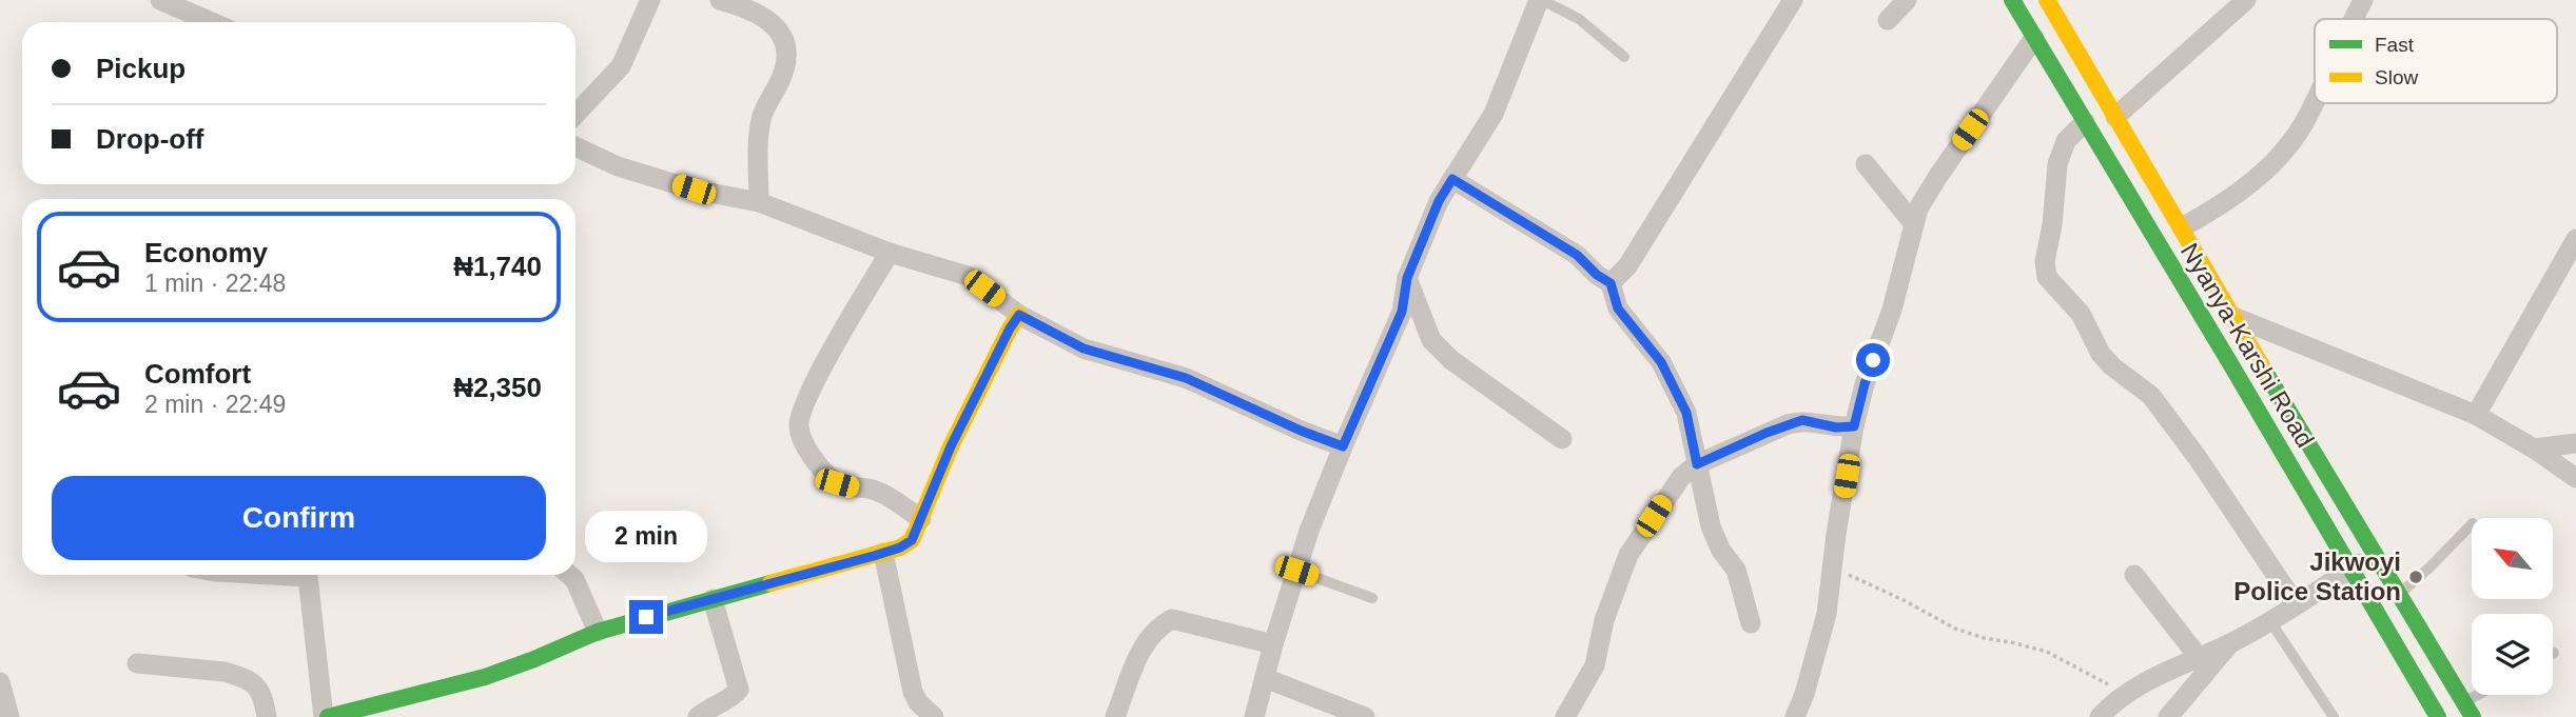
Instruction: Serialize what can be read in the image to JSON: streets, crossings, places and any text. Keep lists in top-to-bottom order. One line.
{"streets":{"main road":["Nyanya-Karshi Road"]},"places":["Jikwoyi Police Station"],"legend":["Fast","Slow"],"north":"top left","page":{"banner":["Pickup","Drop-off"],"list":[{"name":"Economy","note":"1 min · 22:48","value":"₦1,740"},{"name":"Comfort","note":"2 min · 22:49","value":"₦2,350"}],"buttons":"Confirm","bubble":"2 min"}}
